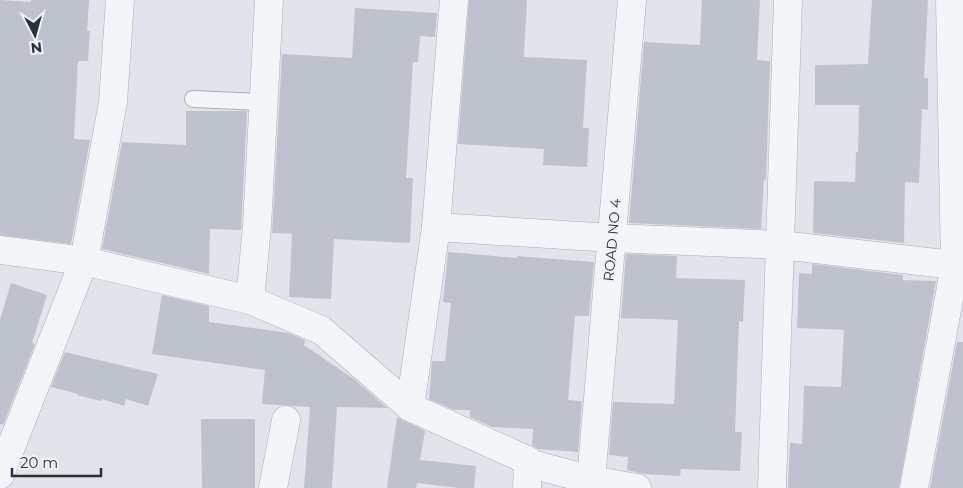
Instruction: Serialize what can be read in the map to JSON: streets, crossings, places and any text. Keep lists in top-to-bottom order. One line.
{"streets":{"street":["ROAD NO 4"]},"scale_bar":"20 m","north":"bottom"}
